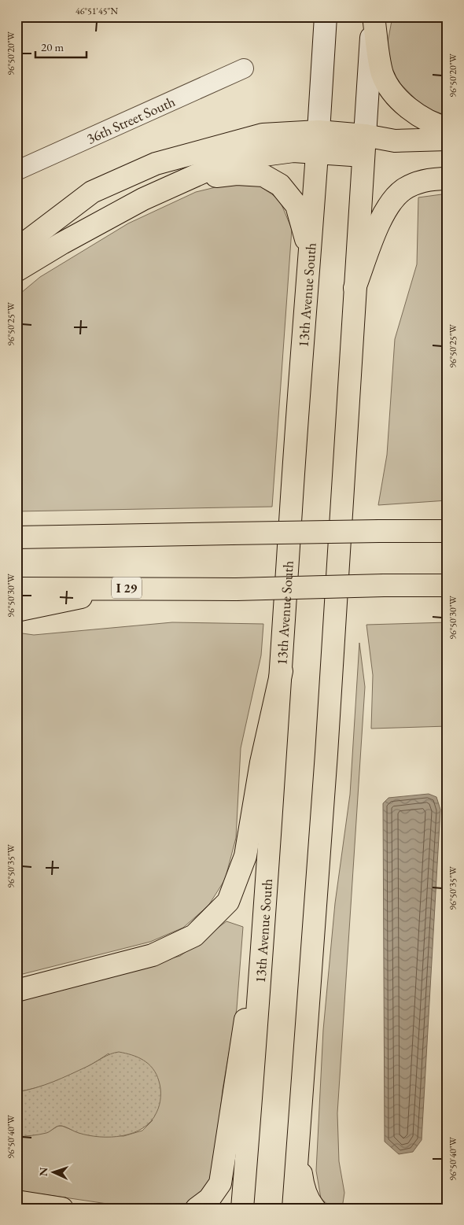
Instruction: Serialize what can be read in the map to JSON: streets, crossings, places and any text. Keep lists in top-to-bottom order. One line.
{"streets":{"main road":["13th Avenue South","I 29"],"street":["36th Street South"]},"scale_bar":"20 m","north":"left","coordinates":["46°51'45\"N","96°50'20\"W","96°50'25\"W","96°50'30\"W","96°50'35\"W","96°50'40\"W"]}
